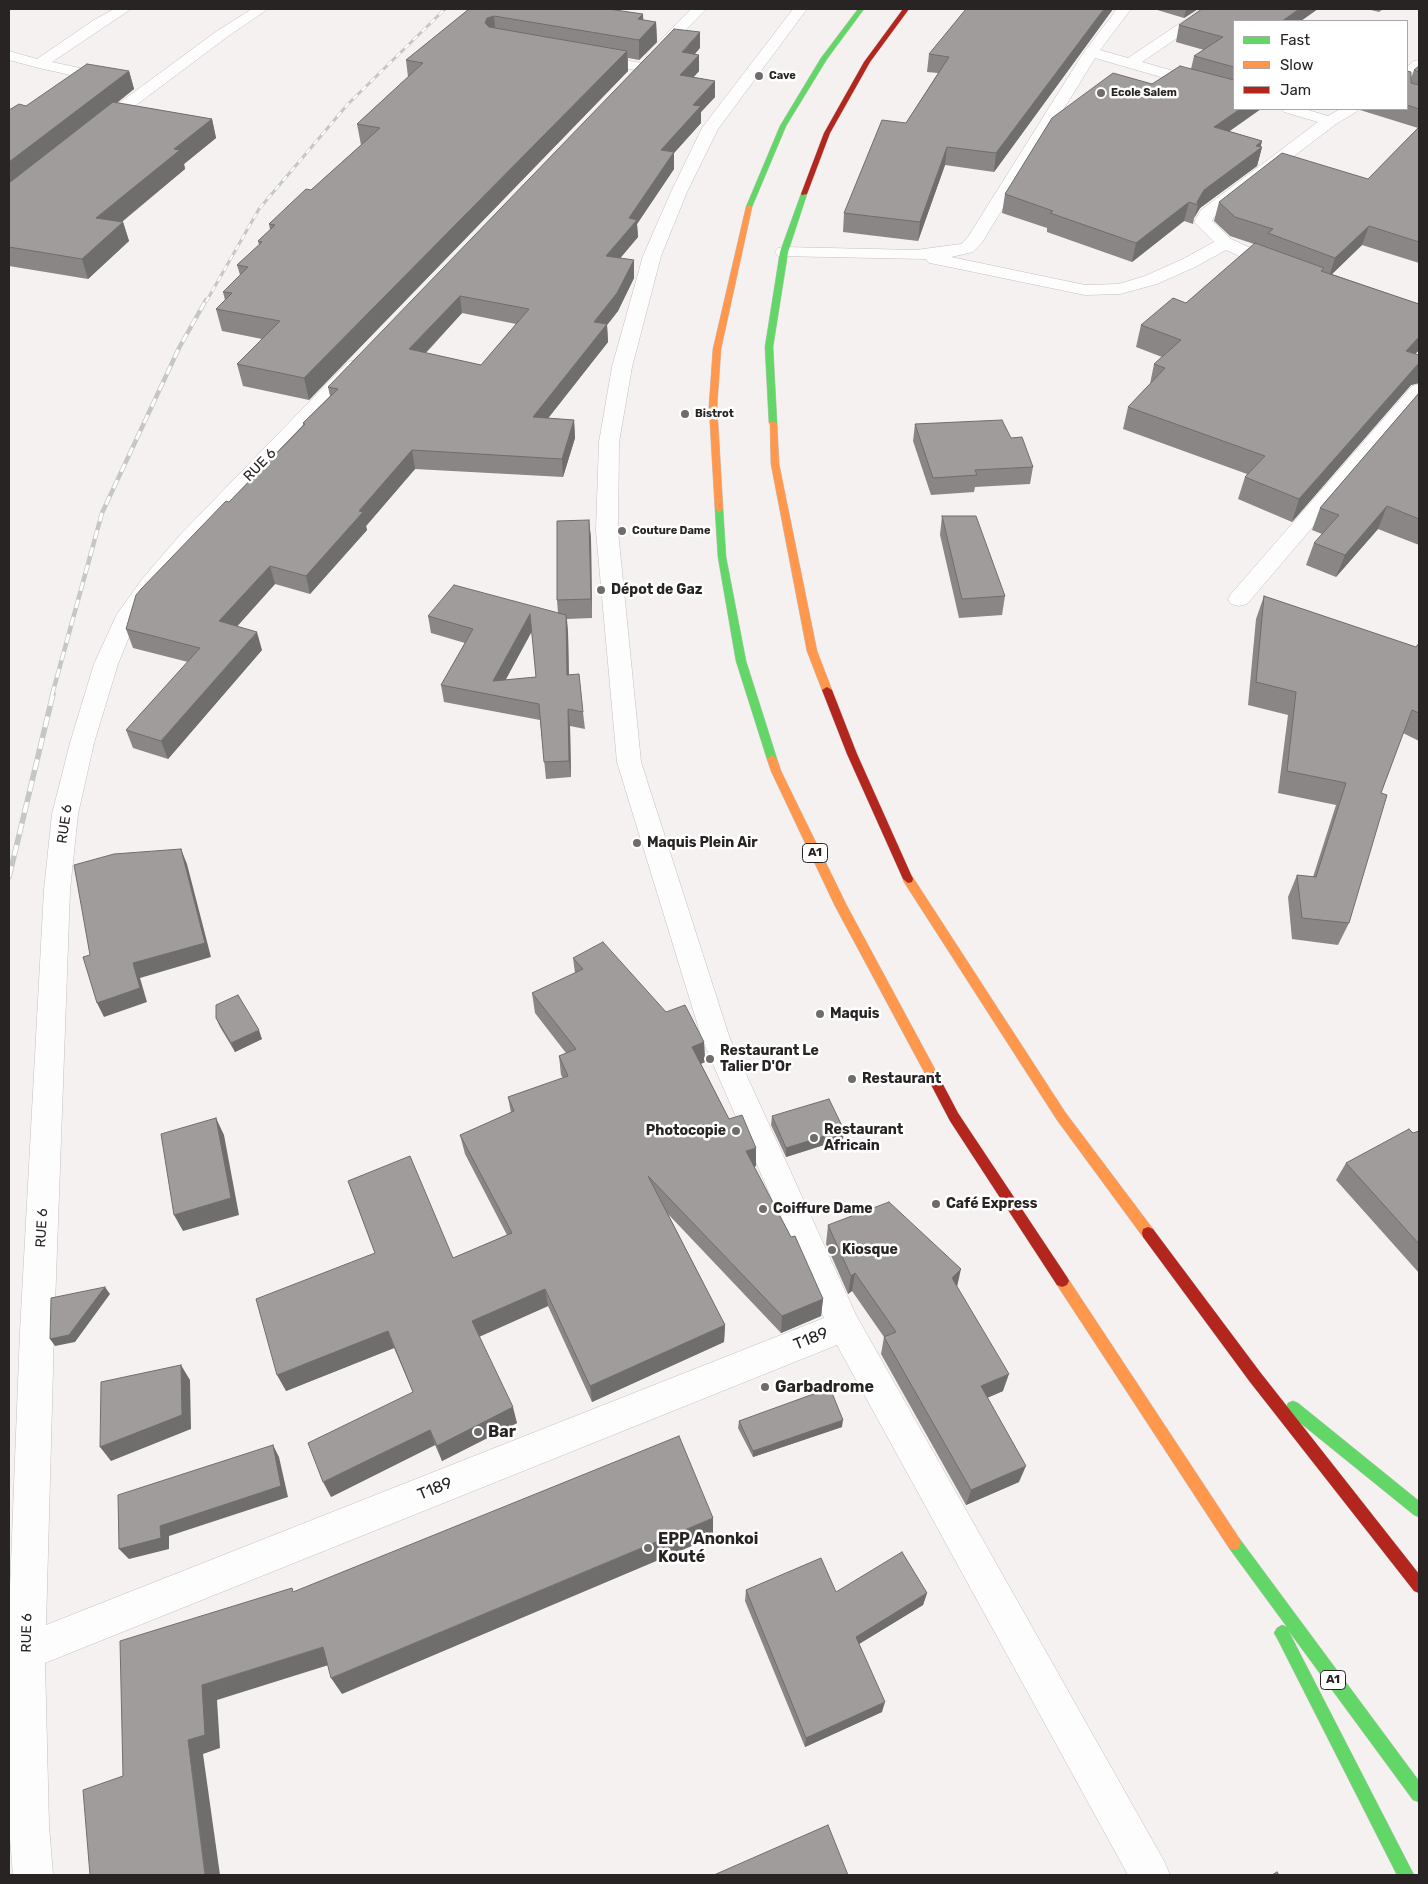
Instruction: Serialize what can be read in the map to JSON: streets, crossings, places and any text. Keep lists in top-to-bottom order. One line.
{"streets":{"main road":["A1"],"street":["RUE 6","T189"]},"crossings":[["RUE 6","T189"]],"places":["Cave","Ecole Salem","Bistrot","Couture Dame","Dépot de Gaz","Maquis Plein Air","Maquis","Restaurant Le Talier D'Or","Restaurant","Photocopie","Restaurant Africain","Café Express","Coiffure Dame","Kiosque","Garbadrome","Bar","EPP Anonkoi Kouté"],"legend":["Fast","Slow","Jam"]}
